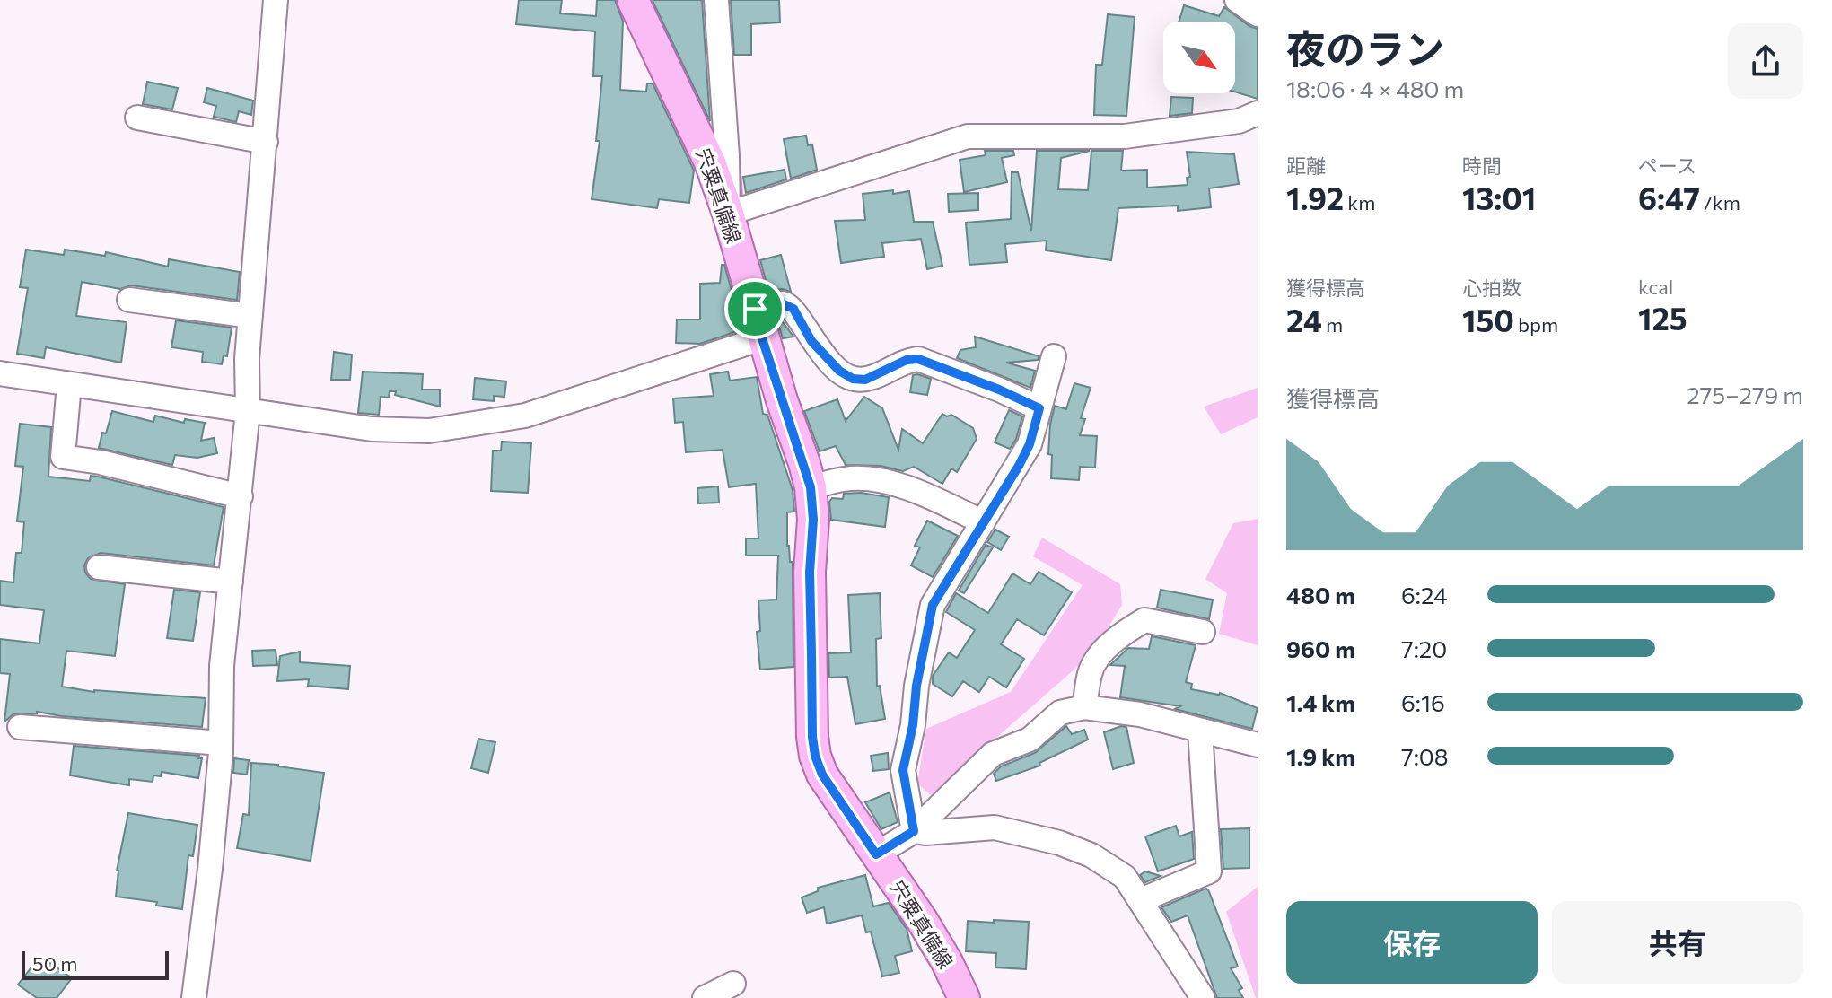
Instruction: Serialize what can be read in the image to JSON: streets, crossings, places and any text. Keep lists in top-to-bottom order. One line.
{"streets":{"main road":["宍粟真備線"]},"scale_bar":"50 m","north":"bottom right","page":{"heading":["夜のラン","18:06 · 4 × 480 m"],"stats":[["距離","1.92 km"],["時間","13:01"],["ペース","6:47 /km"],["獲得標高","24 m"],["心拍数","150 bpm"],["kcal","125"]],"chart":["獲得標高","275–279 m"],"list":[{"name":"480 m","note":"6:24"},{"name":"960 m","note":"7:20"},{"name":"1.4 km","note":"6:16"},{"name":"1.9 km","note":"7:08"}],"buttons":["保存","共有"],"scale":"50 m"}}
